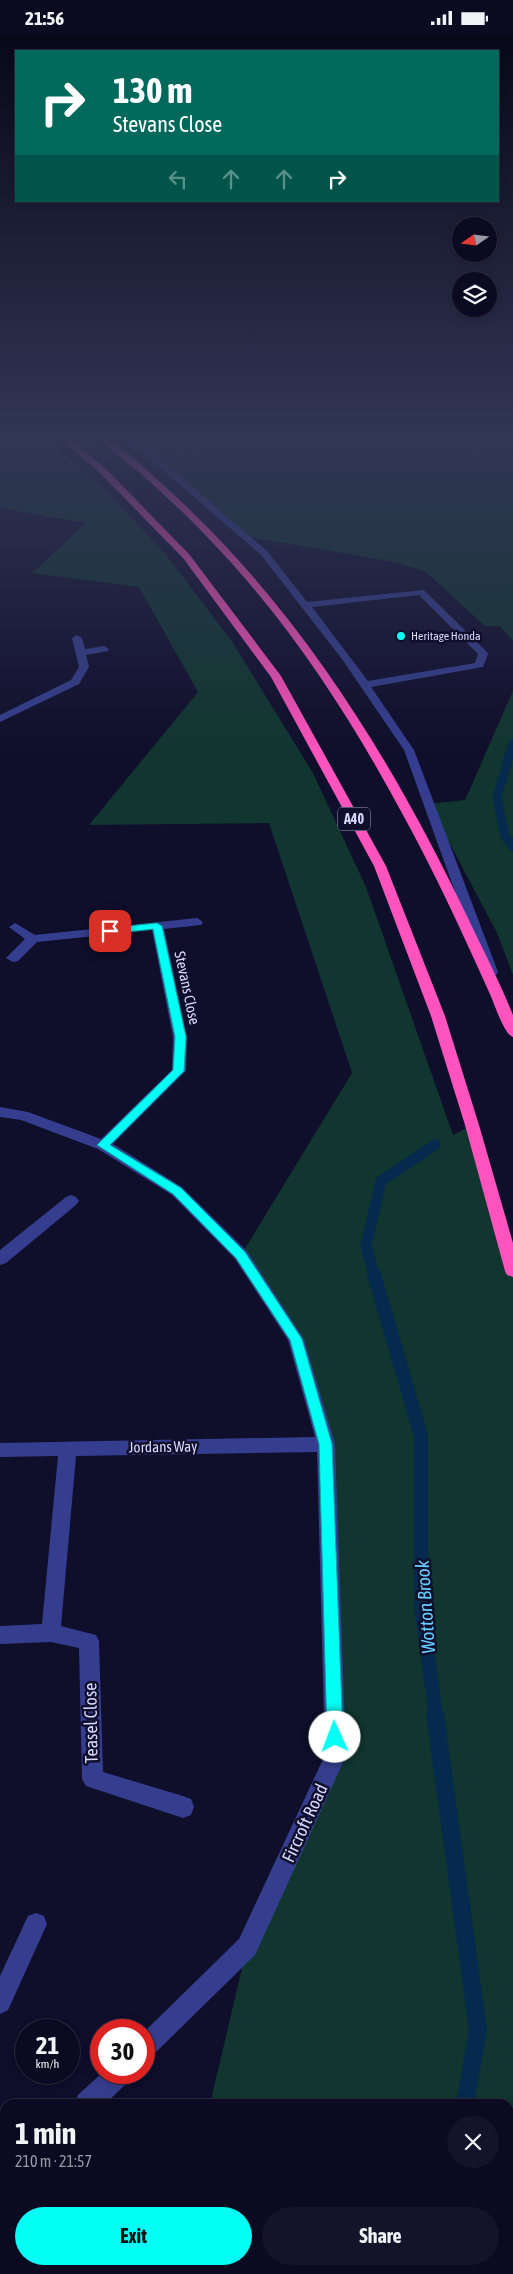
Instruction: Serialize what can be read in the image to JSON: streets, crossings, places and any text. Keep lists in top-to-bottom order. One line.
{"streets":{"highway":["A40"],"street":["Stevans Close","Jordans Way","Teasel Close","Fircroft Road"]},"crossings":[["Stevans Close","Fircroft Road"],["Jordans Way","Fircroft Road"]],"water":["Wotton Brook"],"places":["Heritage Honda"],"north":"left","page":{"status":"21:56","turn":["130 m","Stevans Close"],"speed":"21 km/h","limit":"30","heading":["1 min","210 m · 21:57"],"buttons":["Exit","Share"]}}
